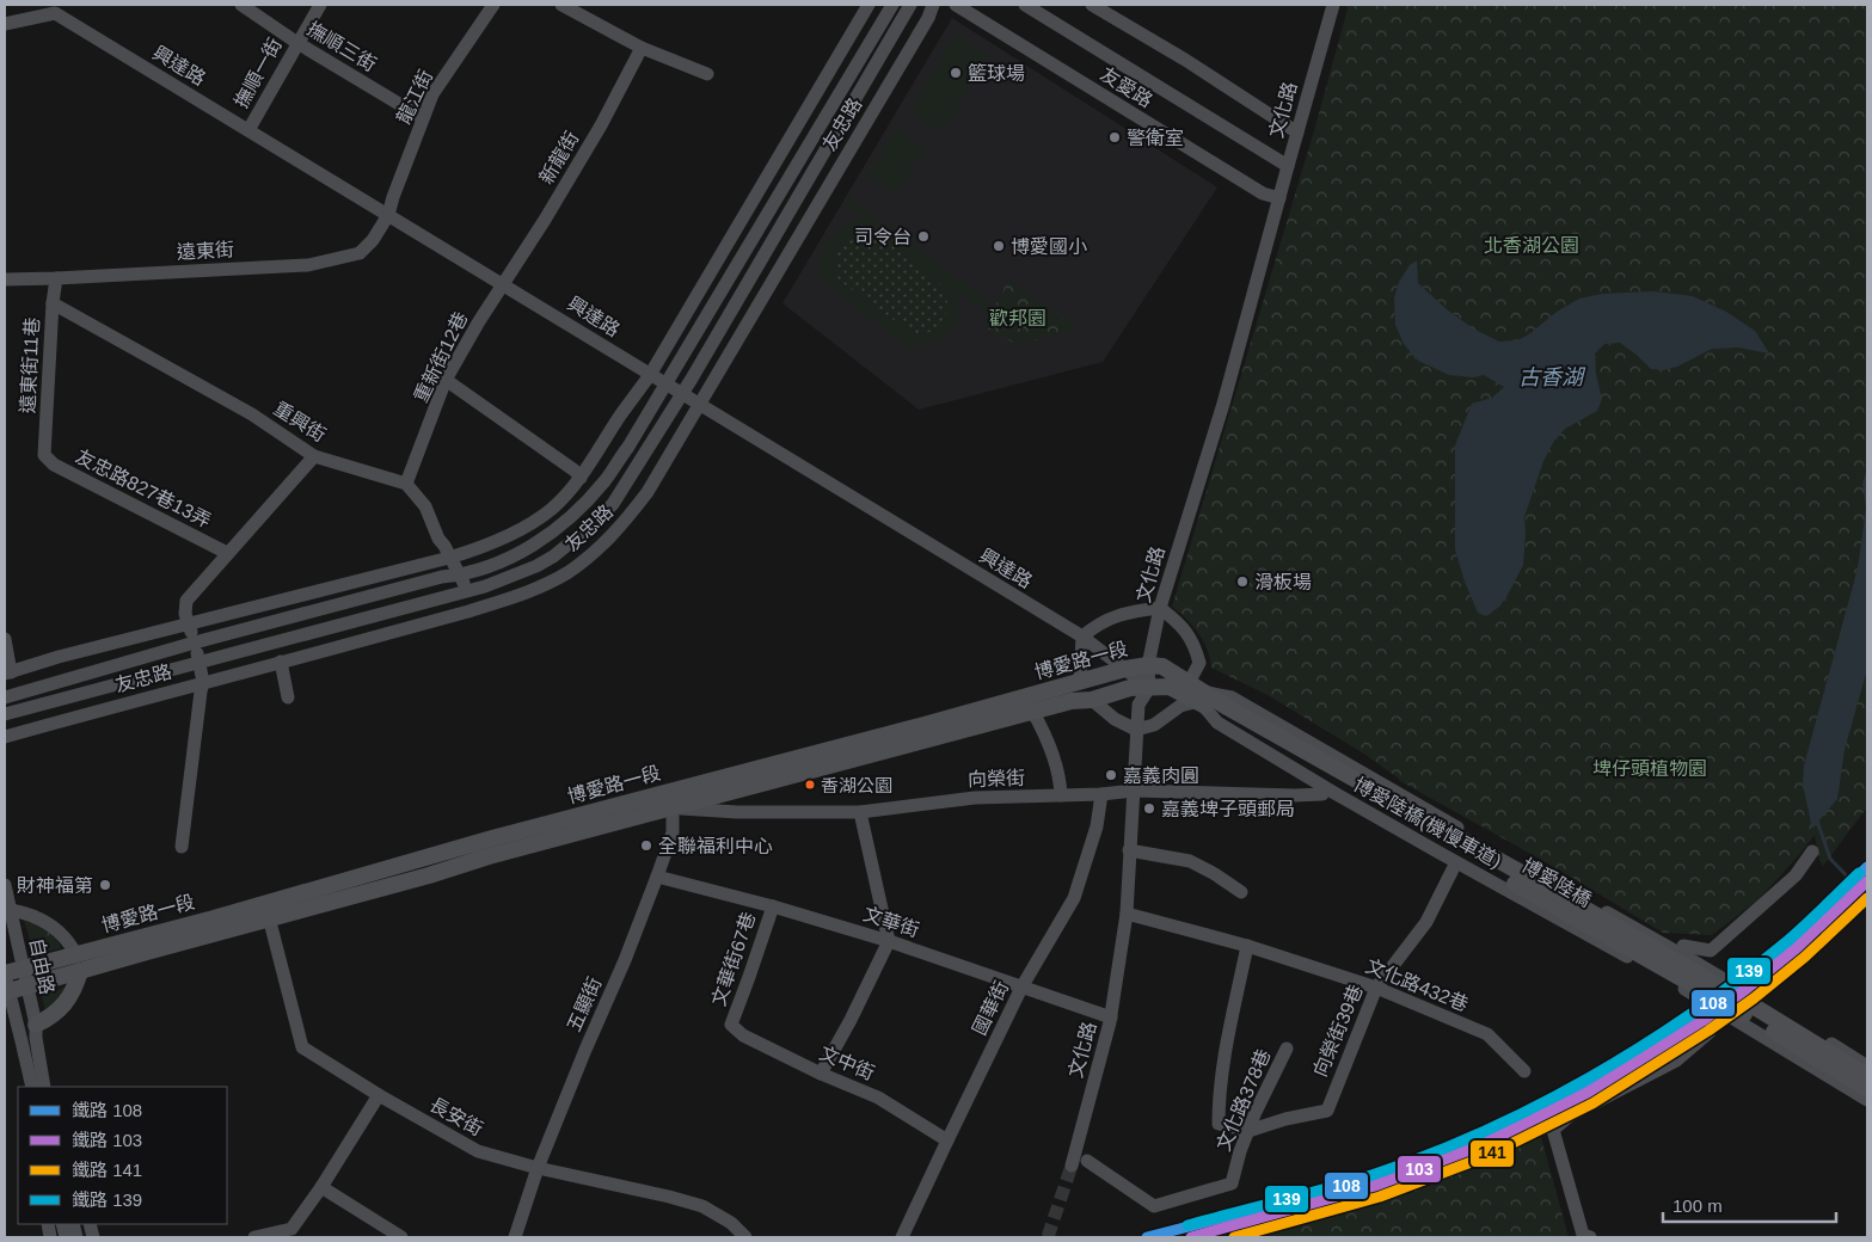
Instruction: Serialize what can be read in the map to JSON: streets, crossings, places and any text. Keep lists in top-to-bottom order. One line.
{"streets":{"main road":["博愛路一段","博愛陸橋"],"street":["撫順三街","興達路","撫順一街","友愛路","龍江街","文化路","友忠路","新龍街","遠東街","重新街12巷","遠東街11巷","重興街","友忠路827巷13弄","向榮街","博愛陸橋(機慢車道)","文華街","文華街67巷","自由路","文化路432巷","五顯街","國華街","向榮街39巷","文中街","文化路378巷","長安街"]},"crossings":[["撫順三街","撫順一街"],["撫順三街","龍江街"],["興達路","撫順一街"],["興達路","龍江街"],["興達路","文化路"],["興達路","友忠路"],["興達路","新龍街"],["興達路","遠東街"],["興達路","重新街12巷"],["興達路","博愛路一段"],["友愛路","文化路"],["龍江街","遠東街"],["文化路","博愛路一段"],["文化路","向榮街"],["文化路","文華街"],["文化路","文化路432巷"],["新龍街","重新街12巷"],["遠東街","遠東街11巷"],["重新街12巷","重興街"],["遠東街11巷","重興街"],["遠東街11巷","友忠路827巷13弄"],["博愛路一段","向榮街"],["博愛路一段","博愛陸橋(機慢車道)"],["博愛路一段","博愛陸橋"],["博愛路一段","自由路"],["博愛路一段","五顯街"],["博愛路一段","長安街"],["向榮街","五顯街"],["向榮街","國華街"],["博愛陸橋(機慢車道)","博愛陸橋"],["文華街","文華街67巷"],["文華街","五顯街"],["文華街","國華街"],["文華街67巷","文中街"],["文化路432巷","向榮街39巷"],["五顯街","長安街"],["國華街","文中街"],["向榮街39巷","文化路378巷"]],"water":["古香湖"],"parks":["北香湖公園","歡邦園","埤仔頭植物園"],"places":["籃球場","警衛室","司令台","博愛國小","滑板場","嘉義肉圓","香湖公園","嘉義埤子頭郵局","全聯福利中心","財神福第"],"lines":["rail line 108","rail line 139","rail line 103","rail line 141"],"legend":["鐵路 108","鐵路 103","鐵路 141","鐵路 139"],"scale_bar":"100 m"}
